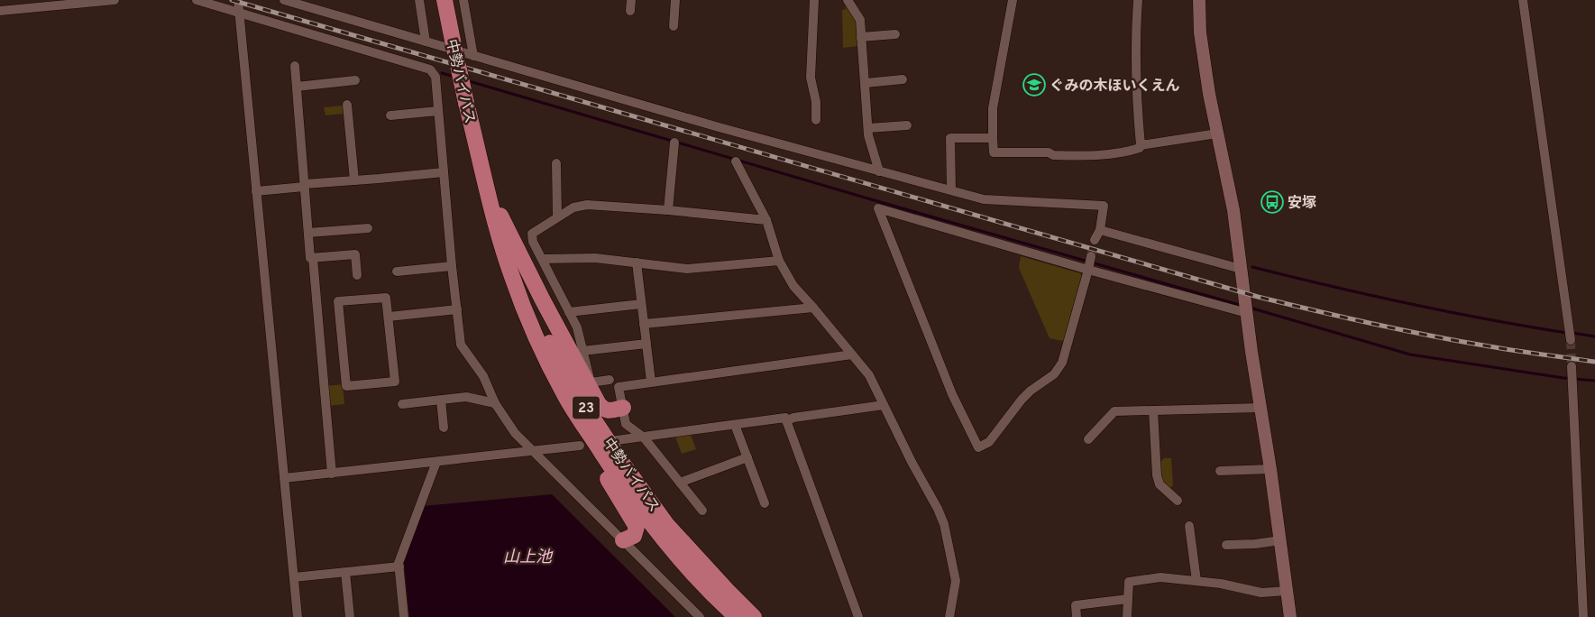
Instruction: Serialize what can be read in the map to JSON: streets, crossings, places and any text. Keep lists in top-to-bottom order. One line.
{"streets":{"highway":["中勢バイパス","23"]},"water":["山上池"],"places":{"school or university":["ぐみの木ほいくえん"],"bus stop":["安塚"]}}
